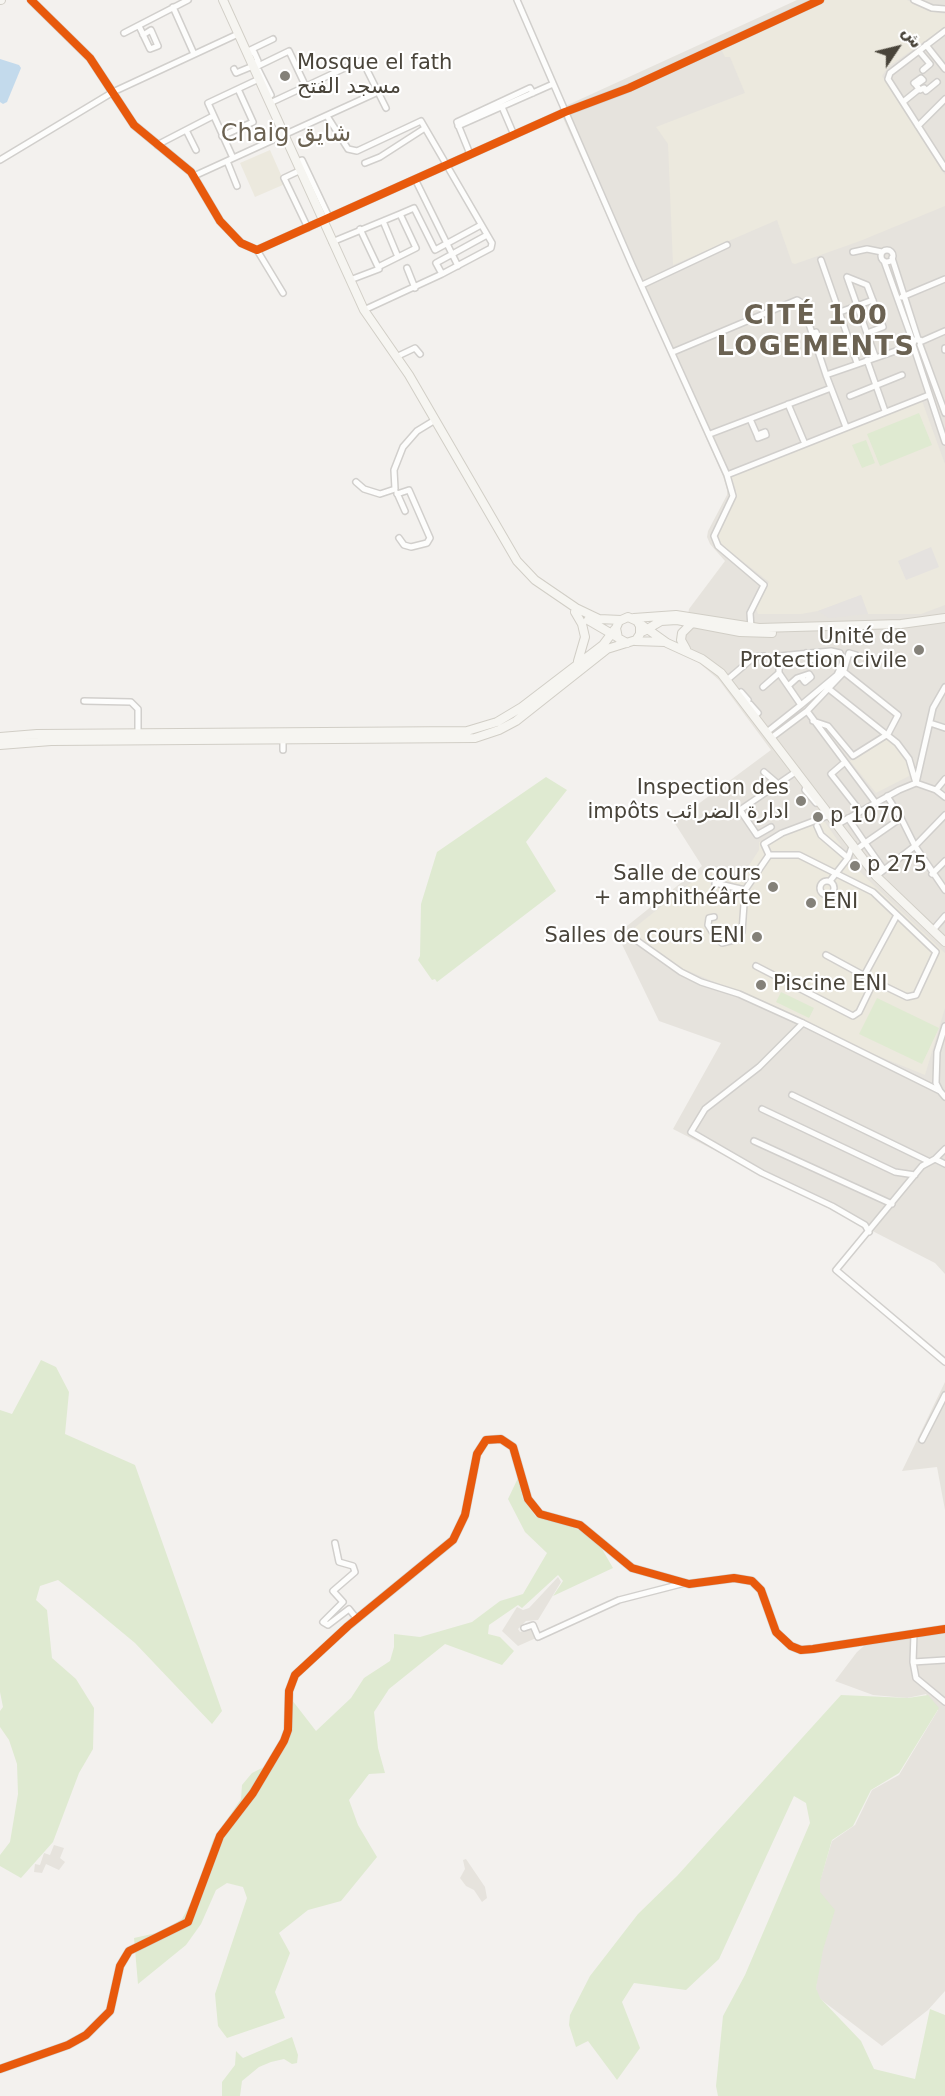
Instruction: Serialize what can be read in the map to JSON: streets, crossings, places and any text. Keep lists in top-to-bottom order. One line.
{"districts":["Chaig شايق","CITÉ 100 LOGEMENTS"],"places":["Mosque el fath مسجد الفتح","Unité de Protection civile","Inspection des impôts ادارة الضرائب","p 1070","p 275","Salle de cours + amphithéârte","ENI","Salles de cours ENI","Piscine ENI"],"north":"top right"}
